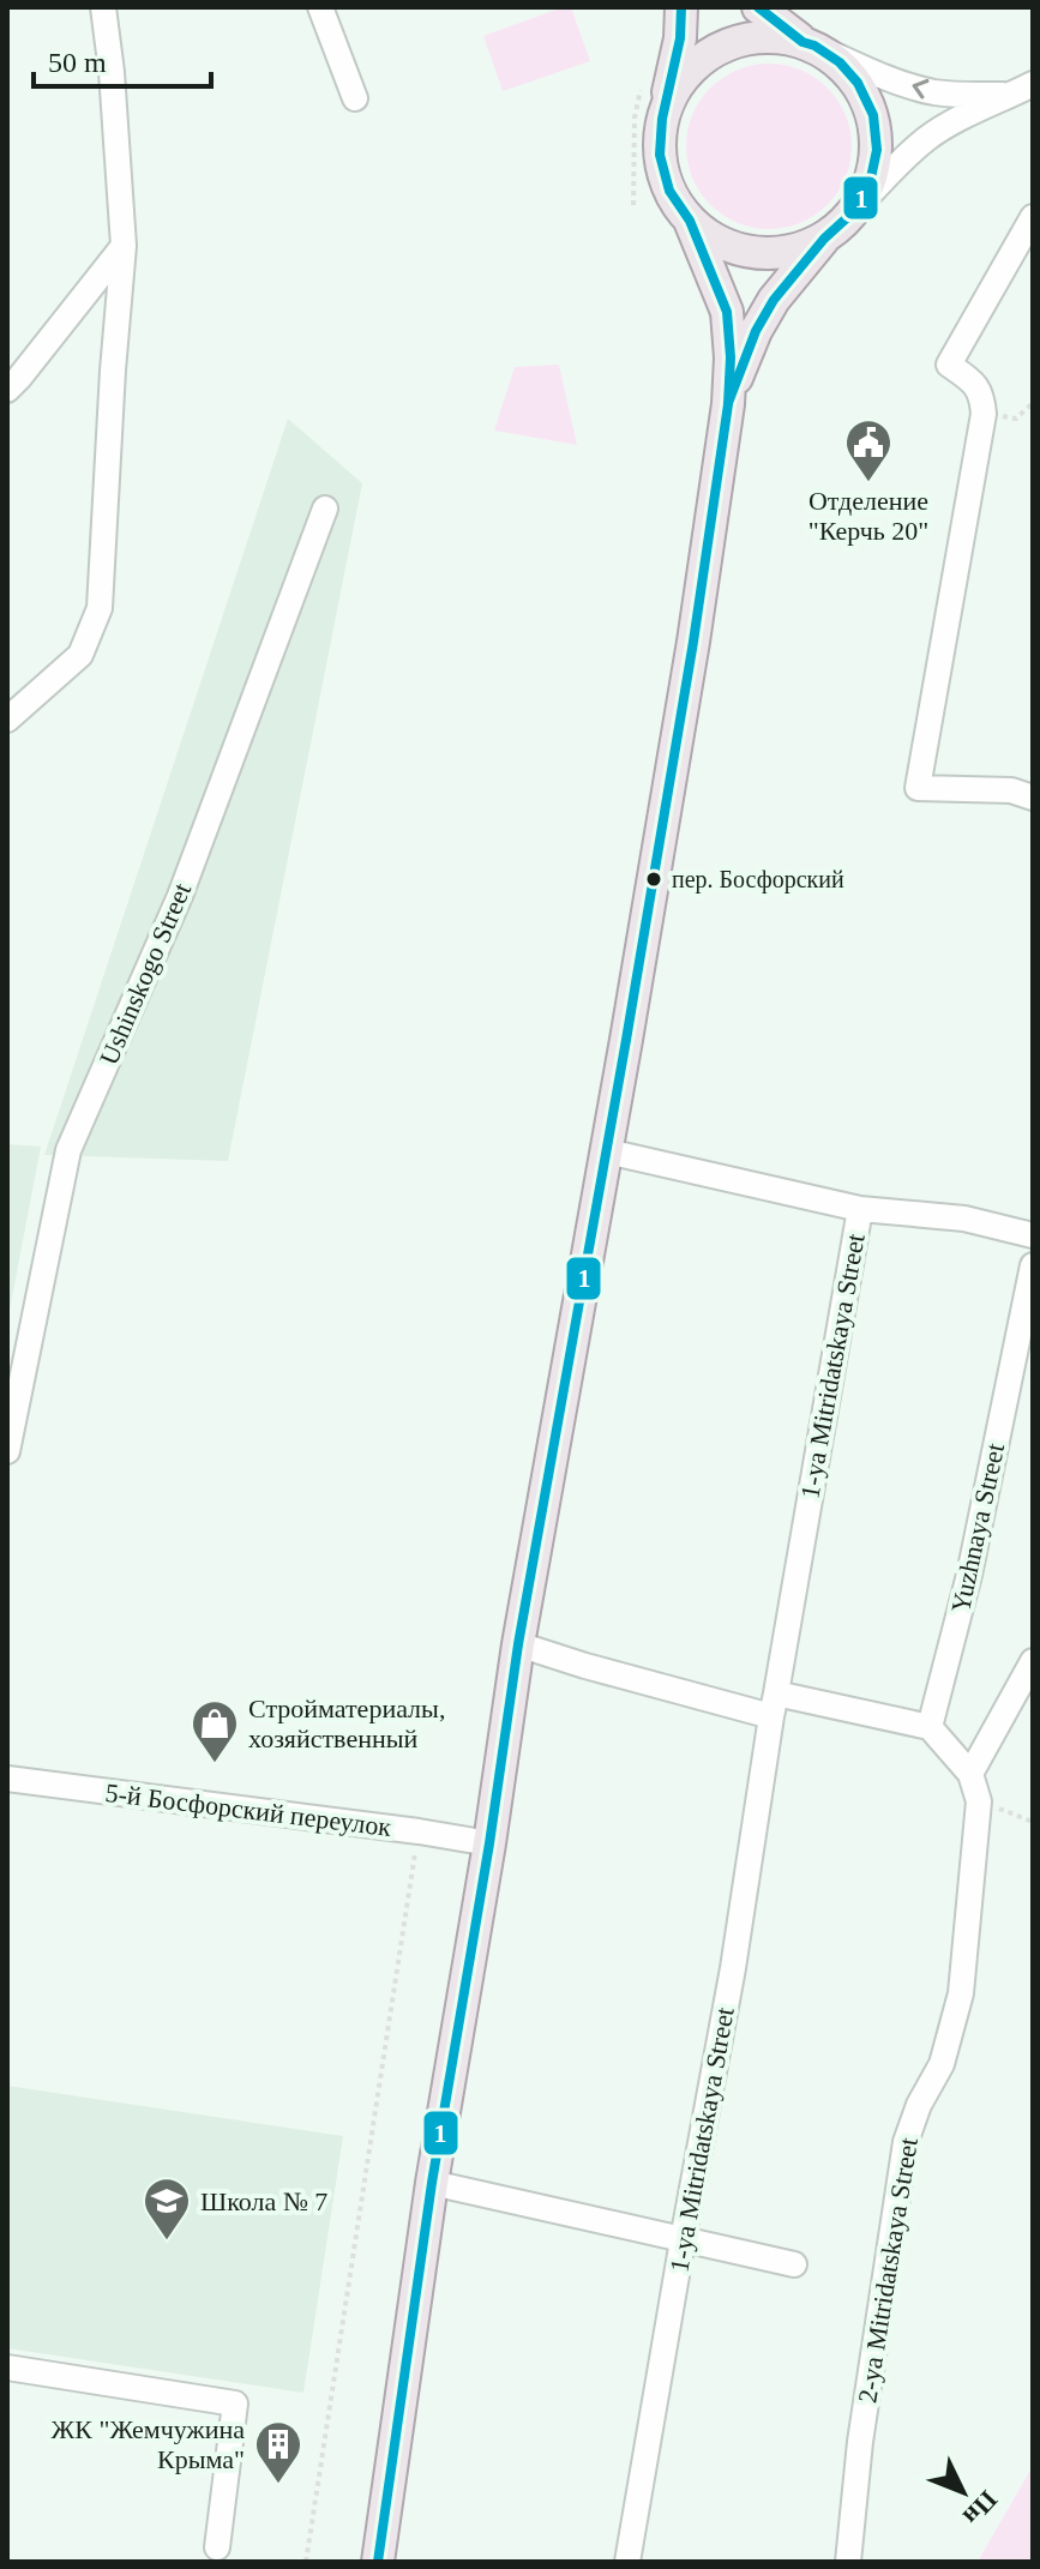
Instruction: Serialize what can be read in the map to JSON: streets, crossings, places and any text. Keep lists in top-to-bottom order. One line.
{"streets":{"street":["Ushinskogo Street","1-ya Mitridatskaya Street","Yuzhnaya Street","5-й Босфорский переулок","2-ya Mitridatskaya Street"]},"places":{"public building":["Отделение \"Керчь 20\""],"other":["пер. Босфорский"],"shop":["Стройматериалы, хозяйственный"],"school or university":["Школа № 7"],"building":["ЖК \"Жемчужина Крыма\""]},"lines":["transit line 1"],"scale_bar":"50 m","north":"bottom right"}
